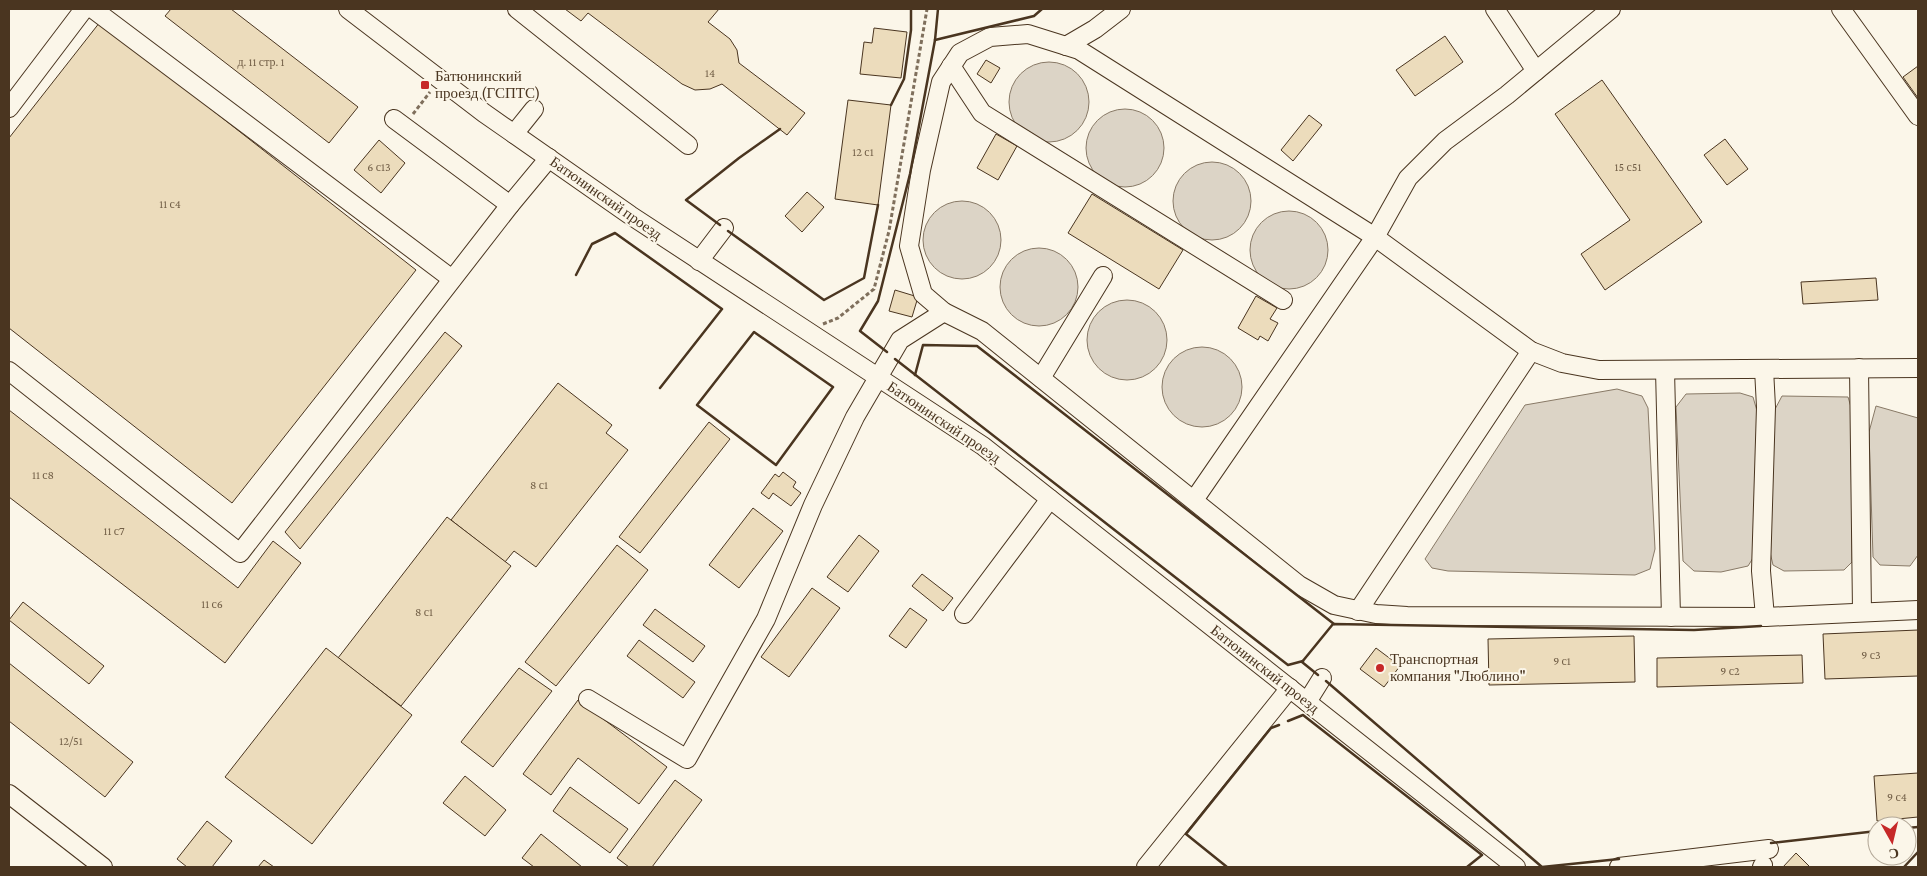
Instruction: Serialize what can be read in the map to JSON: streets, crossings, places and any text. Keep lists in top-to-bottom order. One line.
{"streets":{"street":["Батюнинский проезд"]},"places":{"transit":["Батюнинский проезд (ГСПТС)"],"other":["Транспортная компания \"Люблино\""]},"house_numbers":["д. 11 стр. 1","14","12 с1","6 с13","15 с51","11 с4","11 с8","8 с1","11 с7","11 с6","8 с1","9 с3","9 с1","9 с2","12/51","9 с4"],"north":"bottom"}
